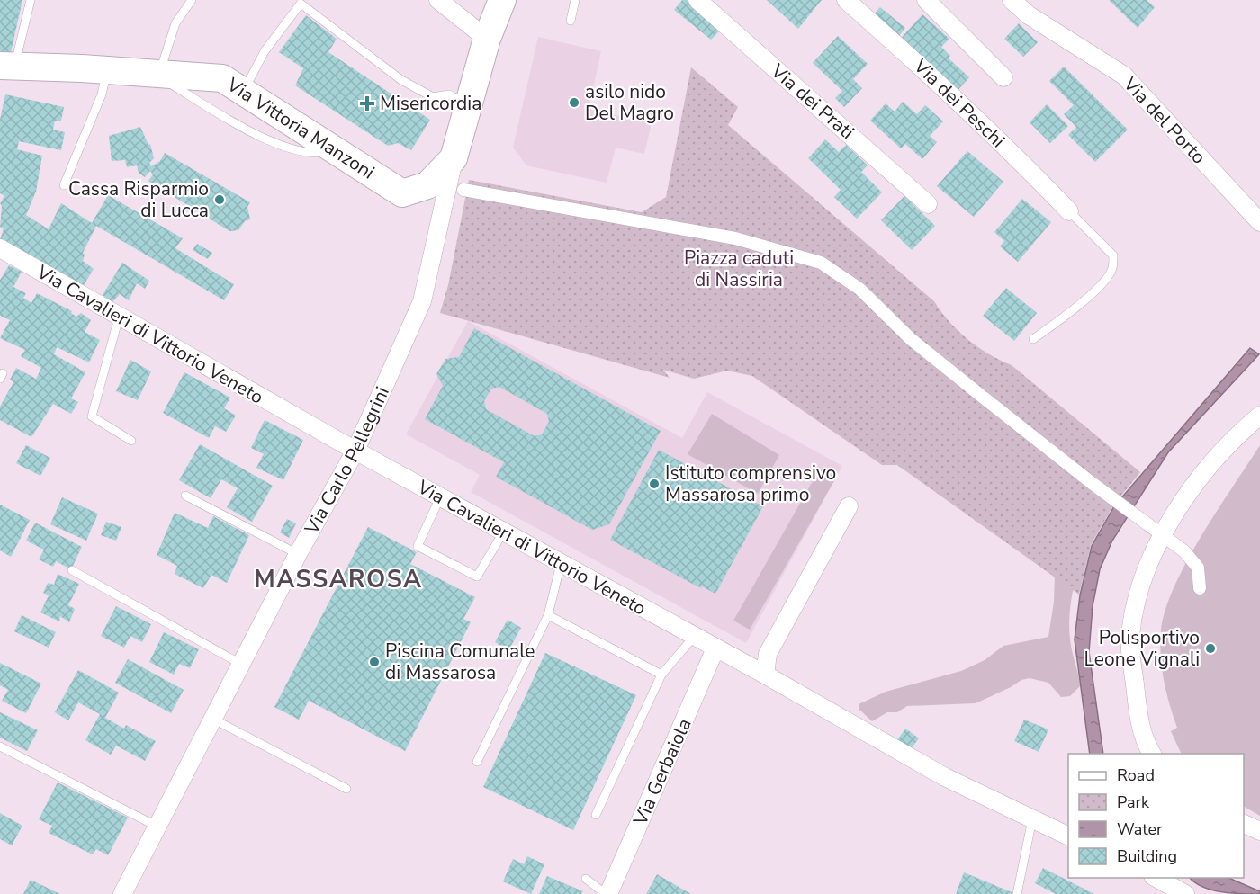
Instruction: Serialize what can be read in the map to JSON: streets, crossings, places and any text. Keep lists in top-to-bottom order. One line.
{"streets":{"main road":["Via Vittoria Manzoni","Via Carlo Pellegrini"],"street":["Via dei Prati","Via dei Peschi","Via del Porto","Via Cavalieri di Vittorio Veneto","Via Gerbaiola"]},"crossings":[["Via Vittoria Manzoni","Via Carlo Pellegrini"],["Via Cavalieri di Vittorio Veneto","Via Carlo Pellegrini"],["Via Cavalieri di Vittorio Veneto","Via Gerbaiola"]],"districts":["MASSAROSA"],"parks":["Piazza caduti di Nassiria"],"places":{"other":["asilo nido Del Magro","Cassa Risparmio di Lucca","Istituto comprensivo Massarosa primo","Polisportivo Leone Vignali","Piscina Comunale di Massarosa"],"health":["Misericordia"]},"legend":["Road","Park","Water","Building"]}
